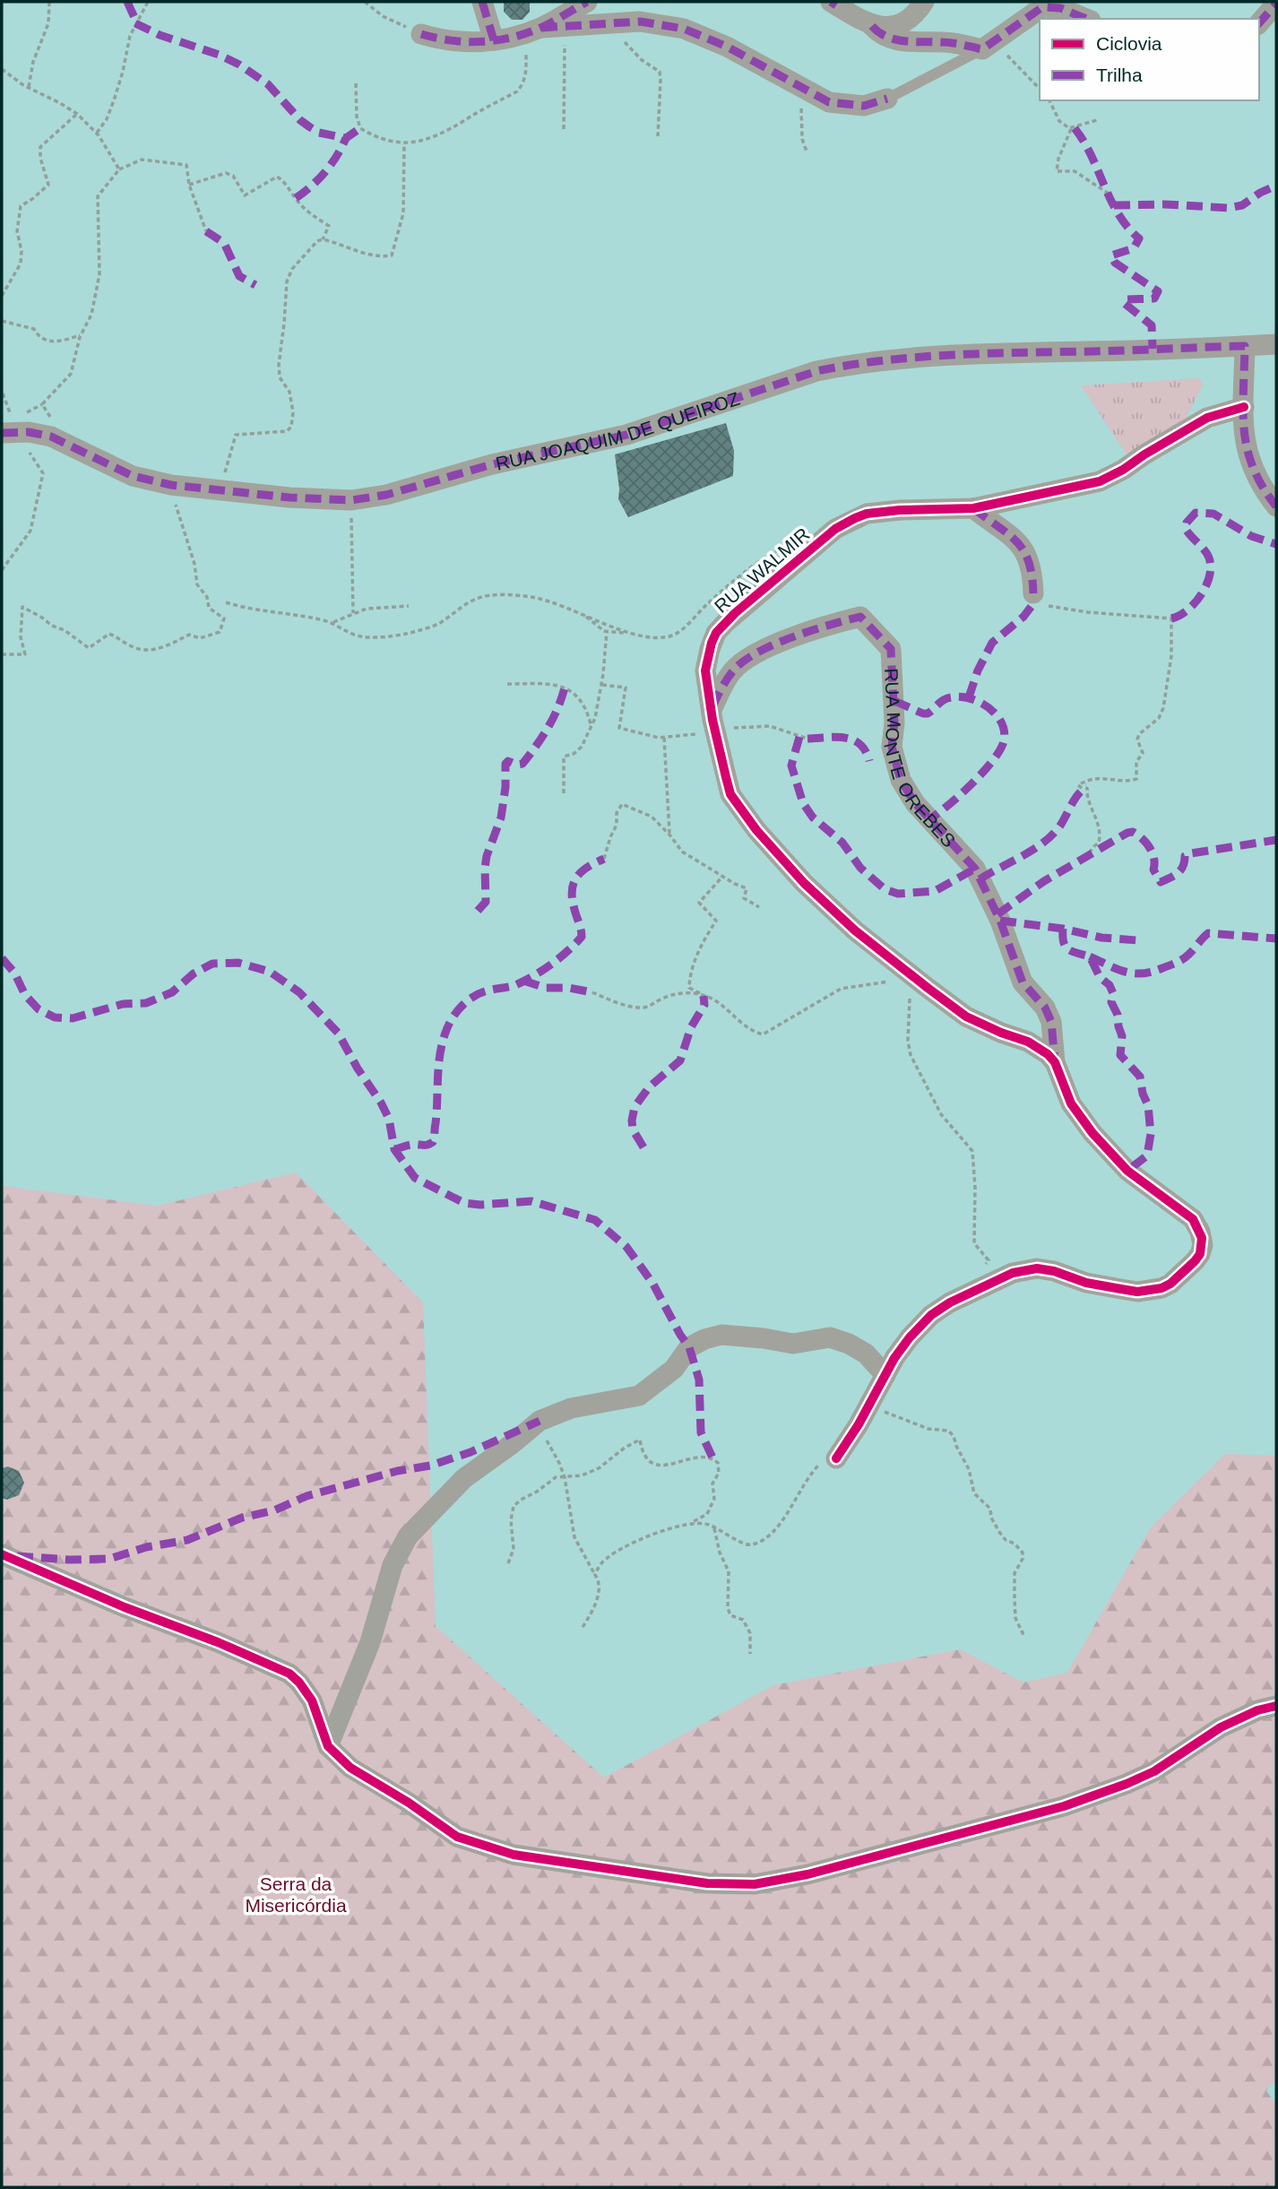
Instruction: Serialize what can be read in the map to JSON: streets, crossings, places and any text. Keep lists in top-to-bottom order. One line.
{"streets":{"street":["RUA JOAQUIM DE QUEIROZ","RUA WALMIR","RUA MONTE OREBES"]},"crossings":[["RUA WALMIR","RUA MONTE OREBES"]],"parks":["Serra da Misericórdia"],"legend":["Ciclovia","Trilha"]}
